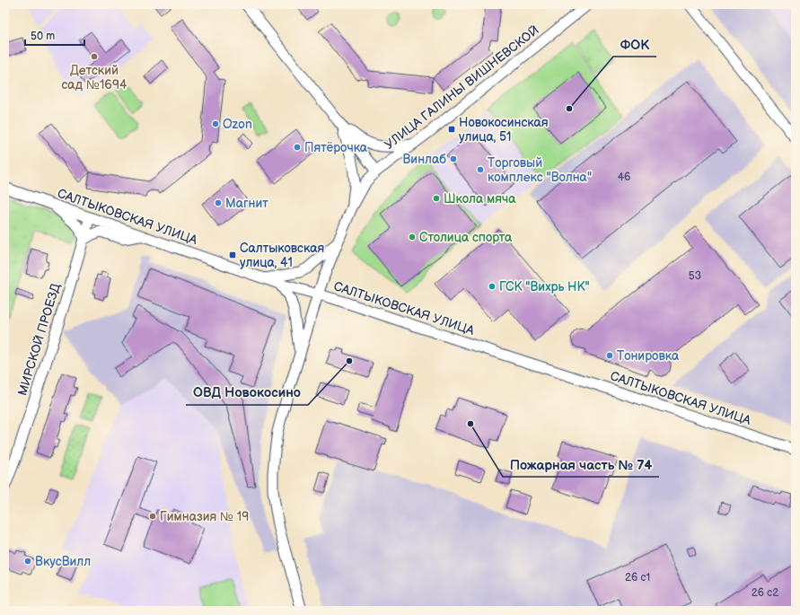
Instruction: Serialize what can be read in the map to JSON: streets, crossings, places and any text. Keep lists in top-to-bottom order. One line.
{"streets":{"street":["УЛИЦА ГАЛИНЫ ВИШНЕВСКОЙ","САЛТЫКОВСКАЯ УЛИЦА","МИРСКОЙ ПРОЕЗД"]},"crossings":[["УЛИЦА ГАЛИНЫ ВИШНЕВСКОЙ","САЛТЫКОВСКАЯ УЛИЦА"],["САЛТЫКОВСКАЯ УЛИЦА","МИРСКОЙ ПРОЕЗД"]],"places":{"other":["Детский сад №1694","ФОК","Ozon","Пятёрочка","Винлаб","Торговый комплекс \"Волна\"","Школа мяча","Магнит","Столица спорта","ГСК \"Вихрь НК\"","Тонировка","ОВД Новокосино","Пожарная часть № 74","Гимназия № 19","ВкусВилл"],"transit":["Новокосинская улица, 51","Салтыковская улица, 41"]},"house_numbers":["46","53","26 с1","26 с2"],"scale_bar":"50 m"}
